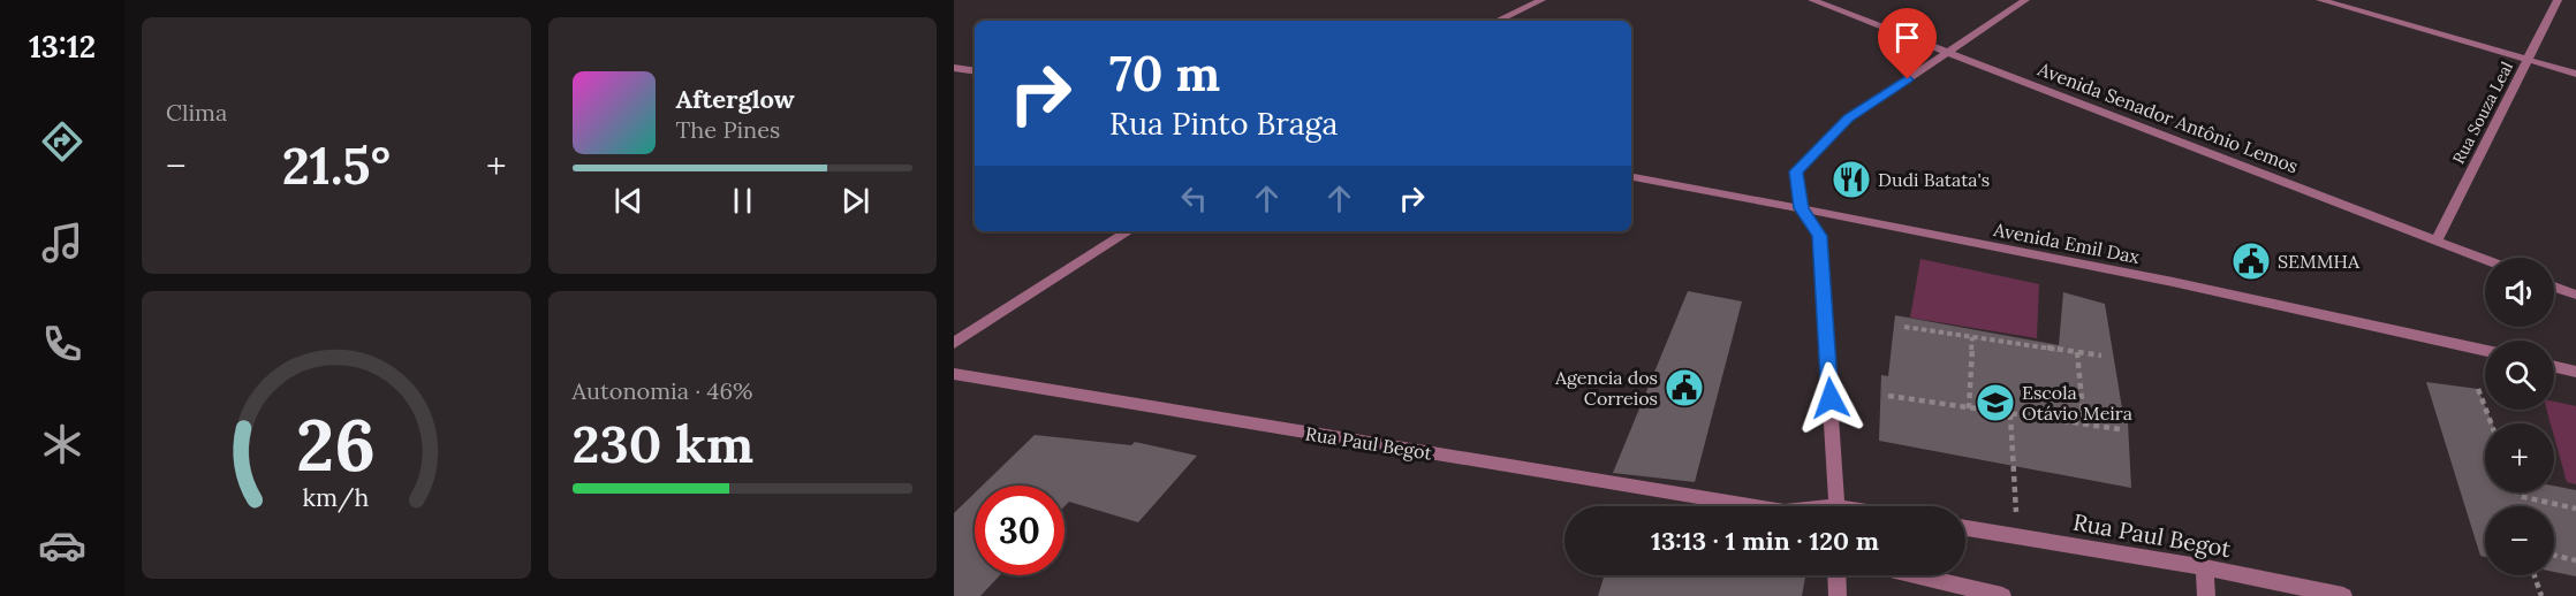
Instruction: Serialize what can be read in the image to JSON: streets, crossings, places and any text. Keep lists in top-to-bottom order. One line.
{"streets":{"street":["Rua Souza Leal","Avenida Senador Antônio Lemos","Avenida Emil Dax","Rua Paul Begot"]},"crossings":[["Rua Souza Leal","Avenida Senador Antônio Lemos"]],"places":{"restaurant":["Dudi Batata's"],"public building":["SEMMHA","Agencia dos Correios"],"school or university":["Escola Otávio Meira"]},"page":{"tabs":"13:12","tile":["Clima",["Autonomia · 46%","230 km"]],"turn":["70 m","Rua Pinto Braga"],"song":["Afterglow","The Pines"],"heat":["−","21.5°","+"],"map_buttons":["+","−"],"limit":"30","trip":"13:13 · 1 min · 120 m","gauge":["26","km/h"]}}
